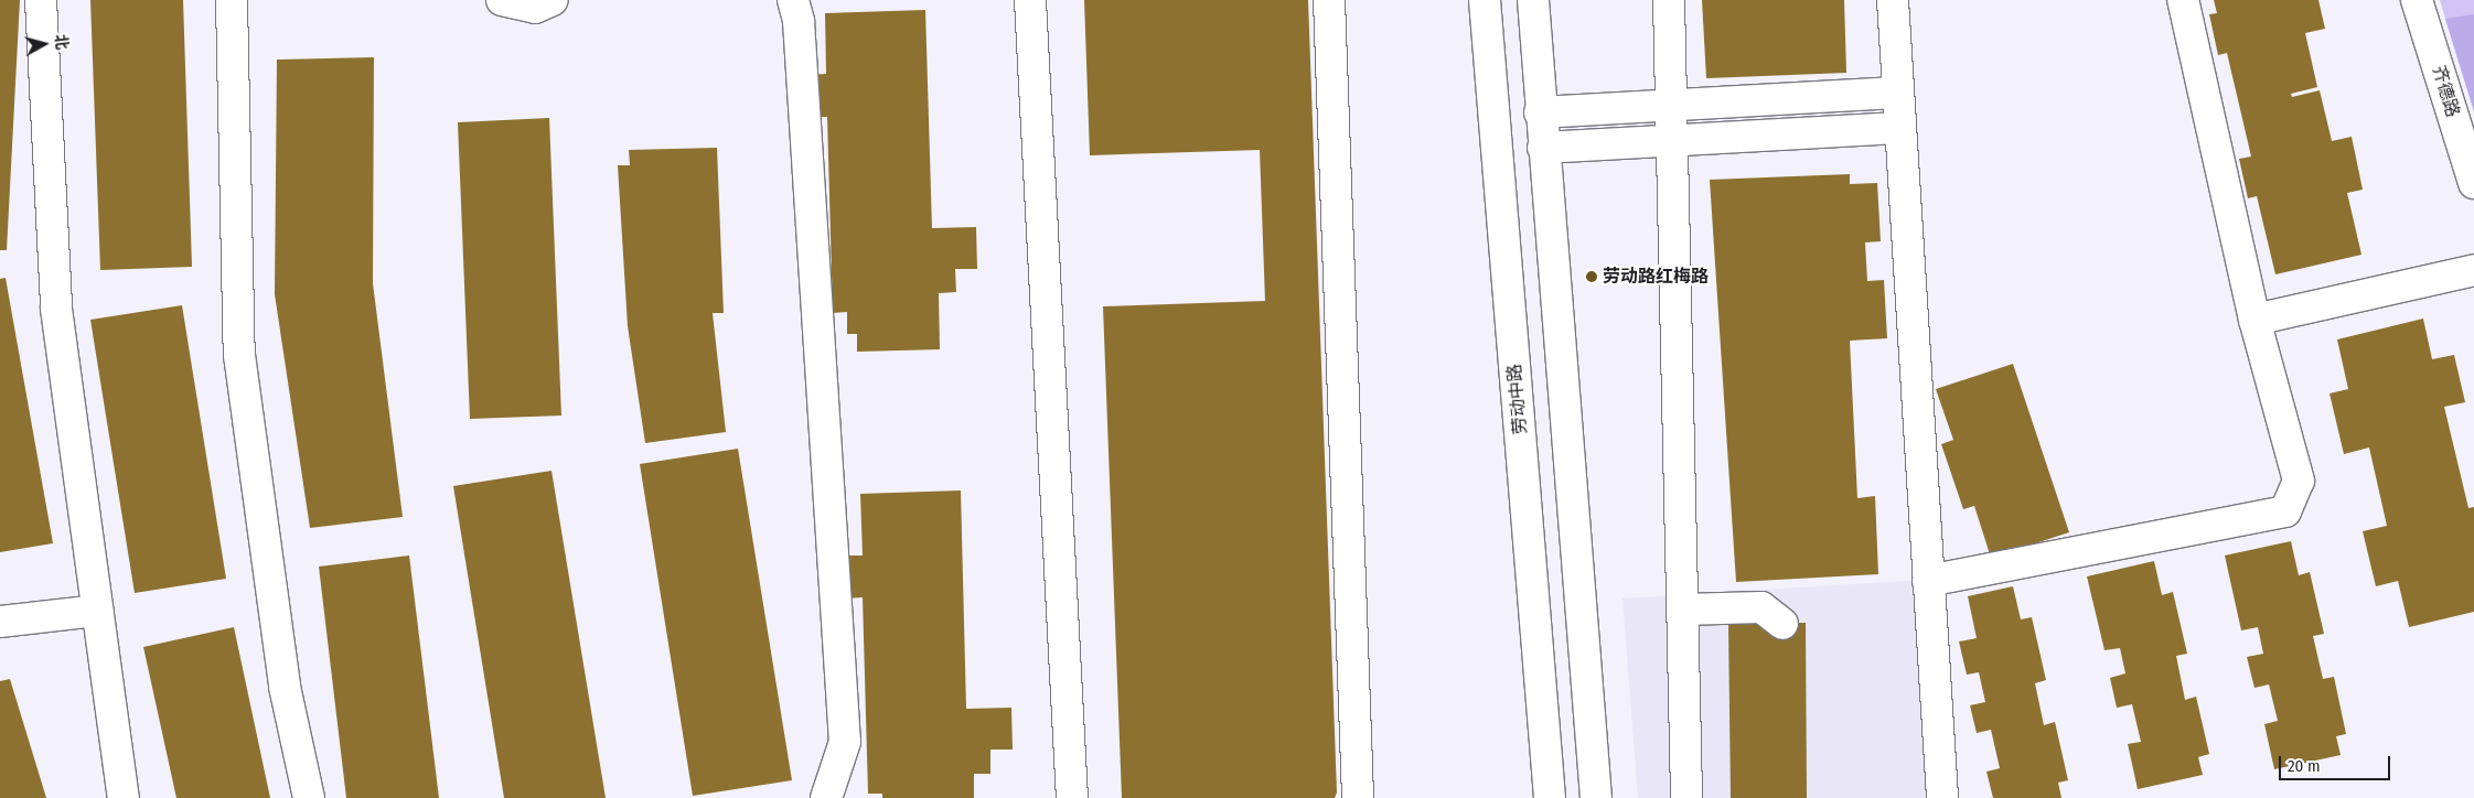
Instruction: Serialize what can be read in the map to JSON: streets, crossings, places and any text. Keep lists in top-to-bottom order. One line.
{"streets":{"main road":["齐德路","劳动中路"]},"places":["劳动路红梅路"],"scale_bar":"20 m","north":"right"}
